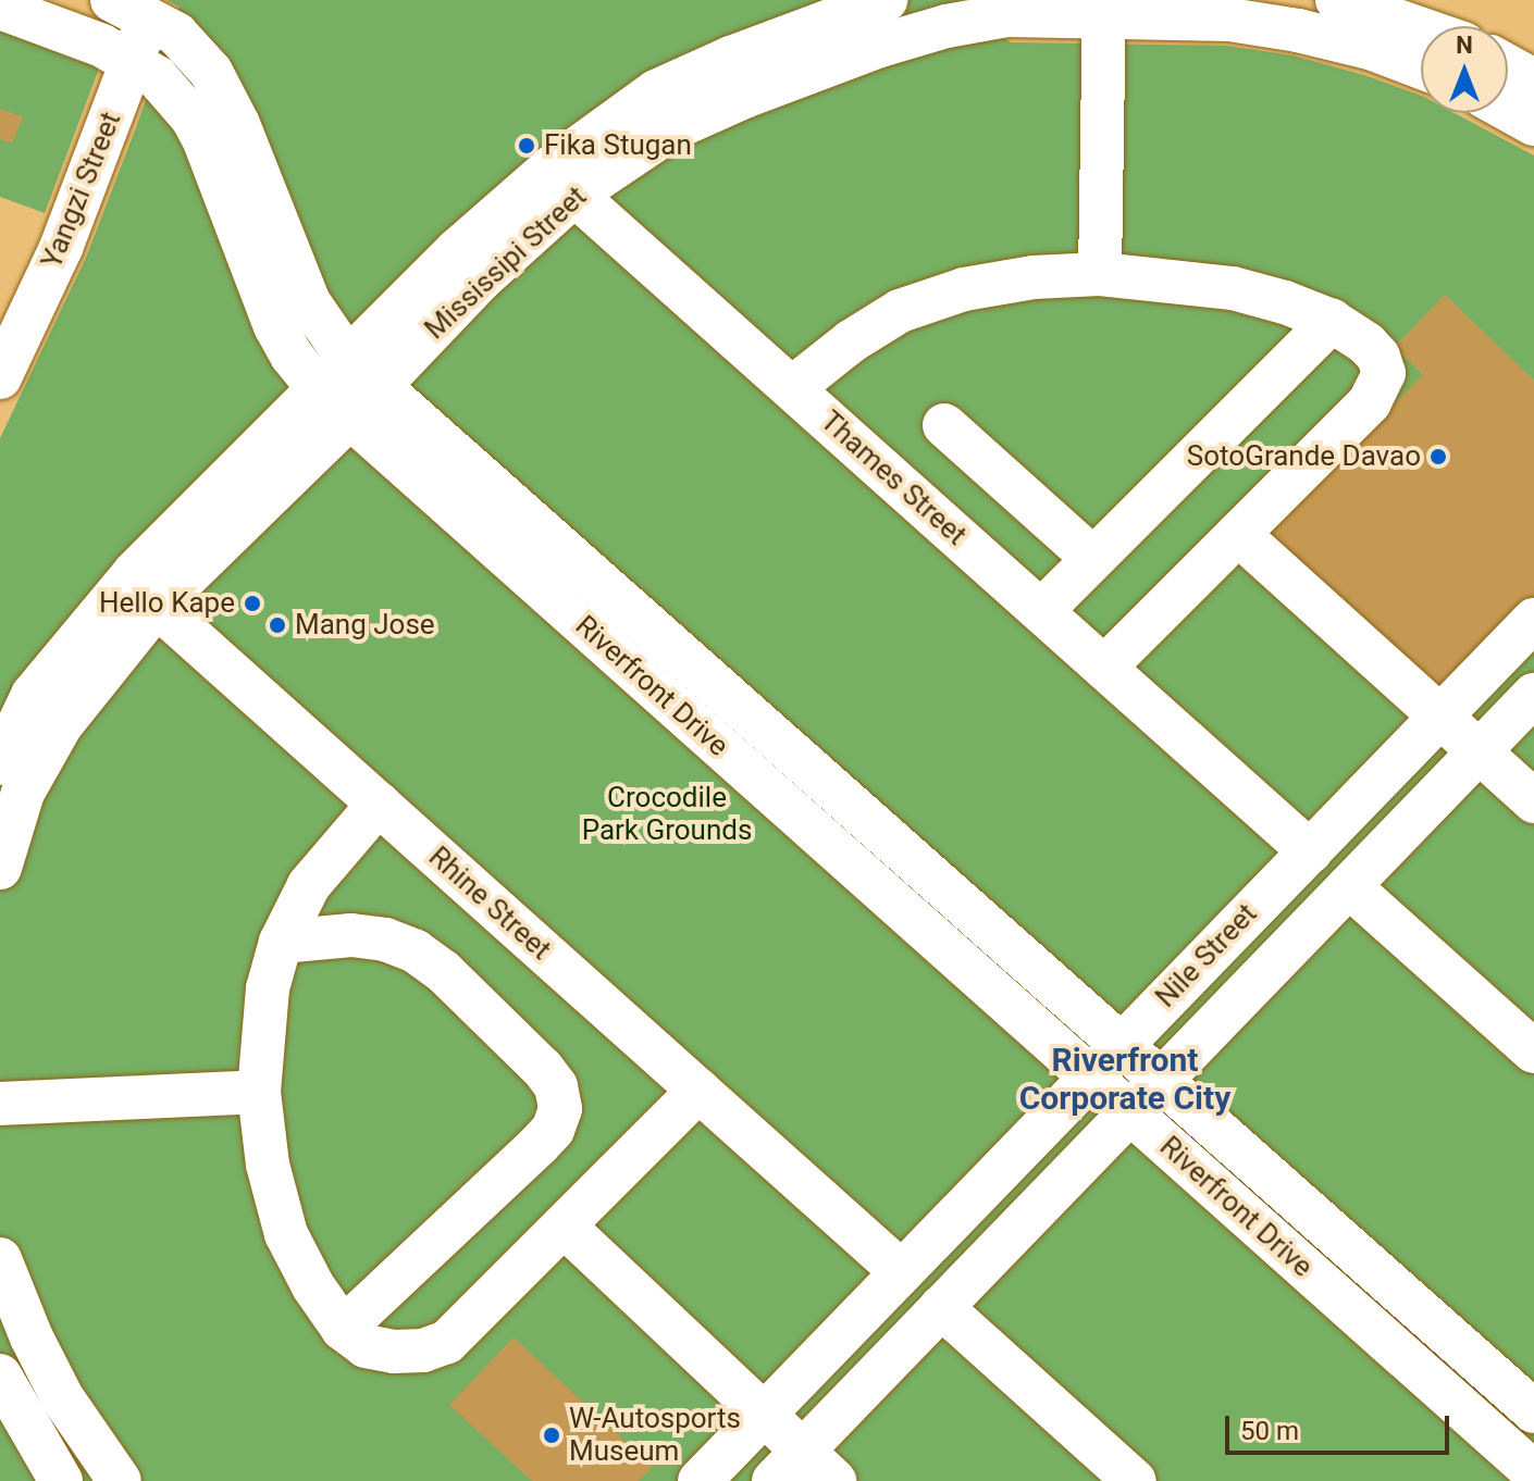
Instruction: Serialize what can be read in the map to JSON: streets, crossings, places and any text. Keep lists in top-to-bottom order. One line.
{"streets":{"street":["Yangzi Street","Mississipi Street","Thames Street","Riverfront Drive","Rhine Street","Nile Street"]},"crossings":[["Yangzi Street","Riverfront Drive"],["Mississipi Street","Riverfront Drive"],["Mississipi Street","Rhine Street"],["Riverfront Drive","Nile Street"],["Rhine Street","Nile Street"]],"districts":["Riverfront Corporate City"],"parks":["Crocodile Park Grounds"],"places":["Fika Stugan","SotoGrande Davao","Hello Kape","Mang Jose","W-Autosports Museum"],"scale_bar":"50 m","north":"top"}
